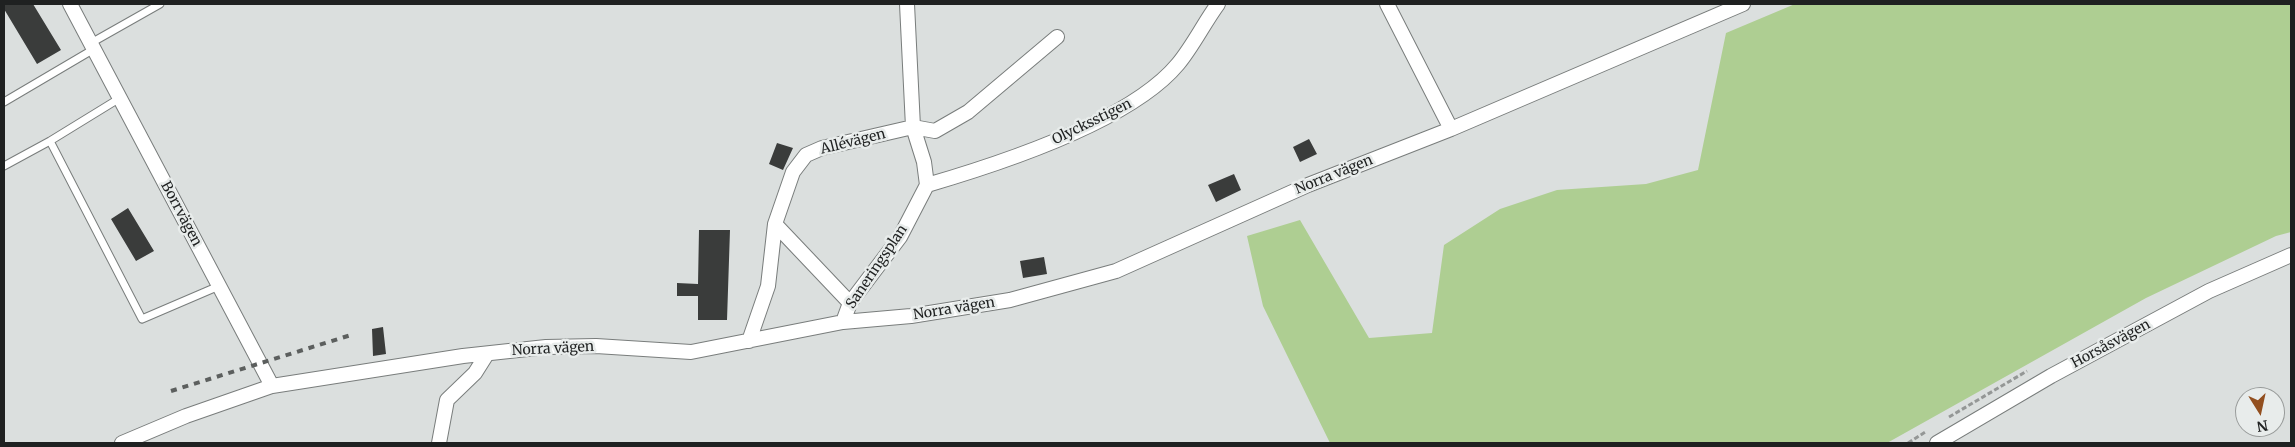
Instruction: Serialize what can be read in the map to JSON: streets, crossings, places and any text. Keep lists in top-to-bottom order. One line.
{"streets":{"street":["Olycksstigen","Allévägen","Norra vägen","Borrvägen","Saneringsplan","Horsåsvägen"]},"crossings":[["Olycksstigen","Saneringsplan"],["Allévägen","Norra vägen"],["Norra vägen","Borrvägen"],["Norra vägen","Saneringsplan"]],"north":"bottom"}
